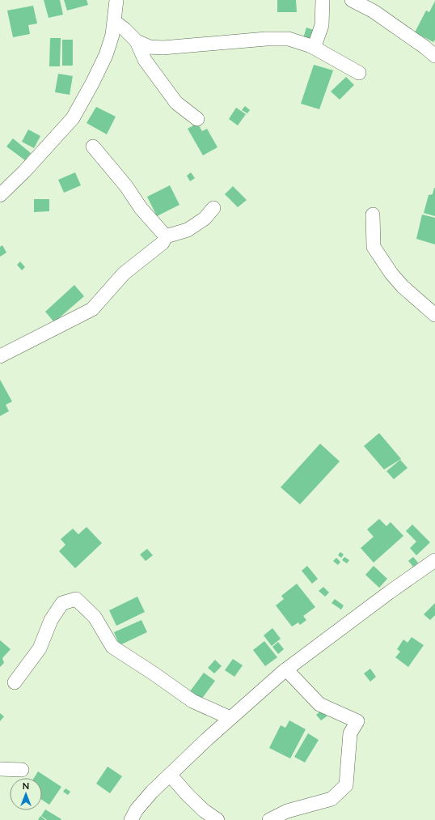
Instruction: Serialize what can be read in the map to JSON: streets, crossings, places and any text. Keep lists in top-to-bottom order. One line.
{"north":"top"}
